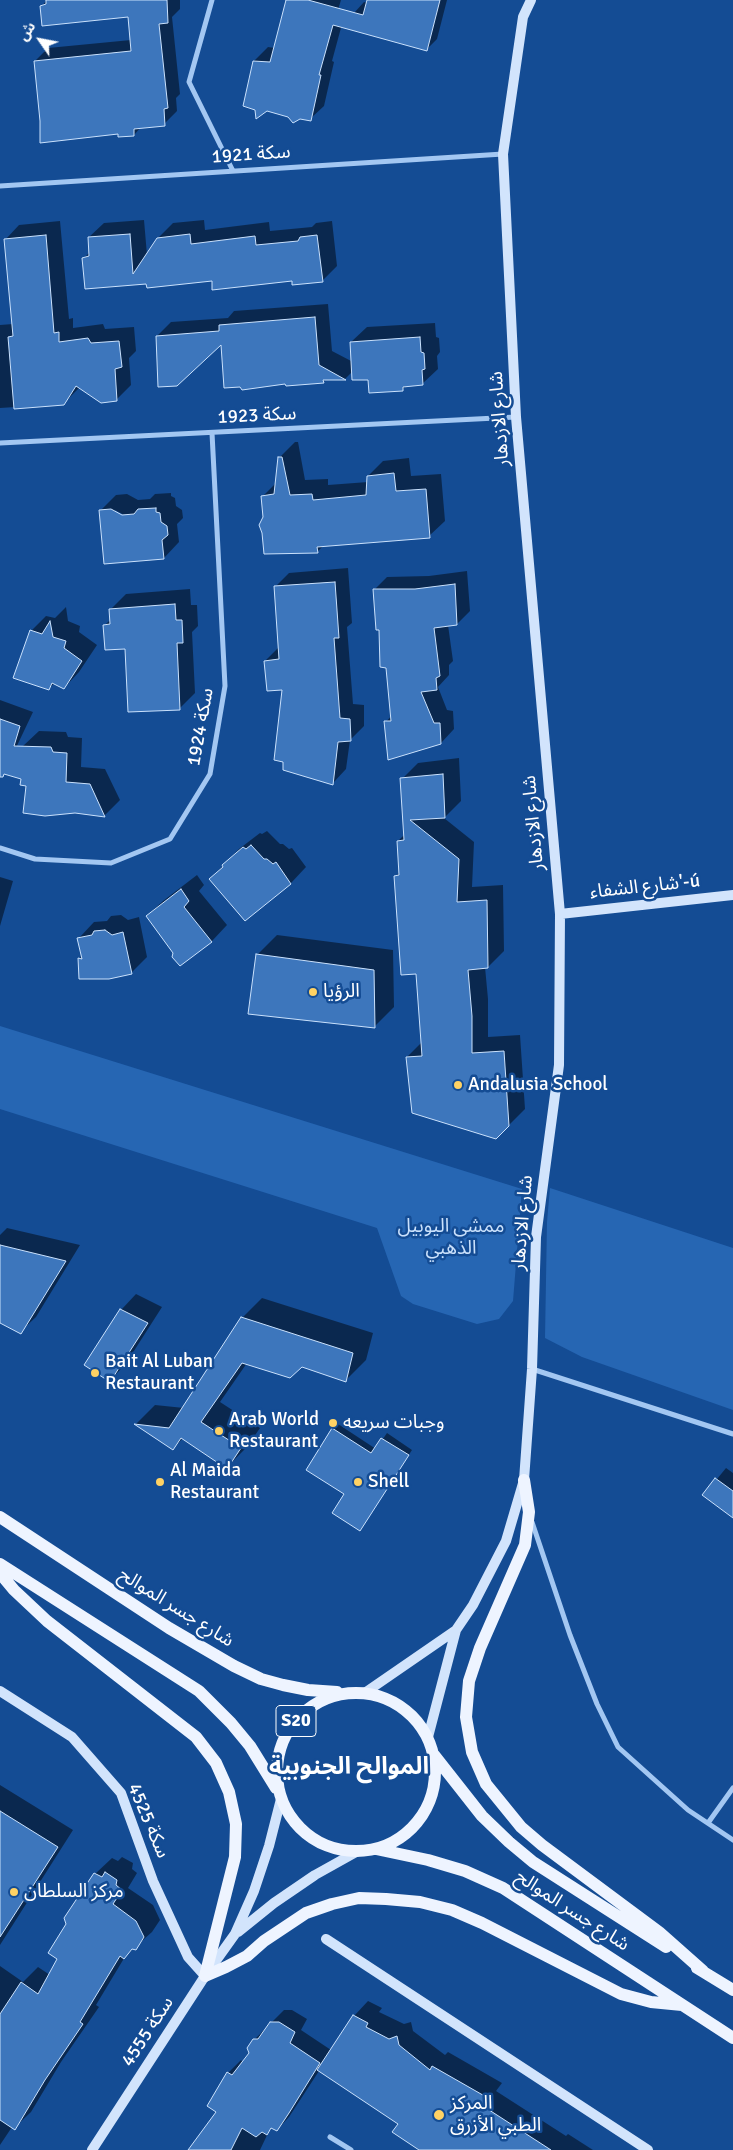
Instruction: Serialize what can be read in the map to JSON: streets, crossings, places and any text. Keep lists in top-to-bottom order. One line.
{"streets":{"main road":["شارع جسر الموالح","S20"],"street":["سكة 1921","سكة 1923","شارع الازدهار","سكة 1924","شارع الشفاء'-ú","سكة 4525","سكة 4555"]},"crossings":[["سكة 1921","شارع الازدهار"],["سكة 1923","شارع الازدهار"],["سكة 1923","سكة 1924"],["شارع الازدهار","شارع الشفاء'-ú"],["شارع الازدهار","شارع جسر الموالح"],["شارع الازدهار","S20"],["شارع الازدهار","سكة 4555"],["شارع جسر الموالح","S20"],["شارع جسر الموالح","سكة 4555"],["S20","سكة 4555"],["سكة 4525","سكة 4555"]],"districts":["الموالح الجنوبية"],"parks":["ممشى اليوبيل الذهبي"],"places":["الرؤيا","Andalusia School","Bait Al Luban Restaurant","وجبات سريعه","Arab World Restaurant","Al Maida Restaurant","Shell","مركز السلطان","المركز الطبي الأزرق"],"north":"top left"}
